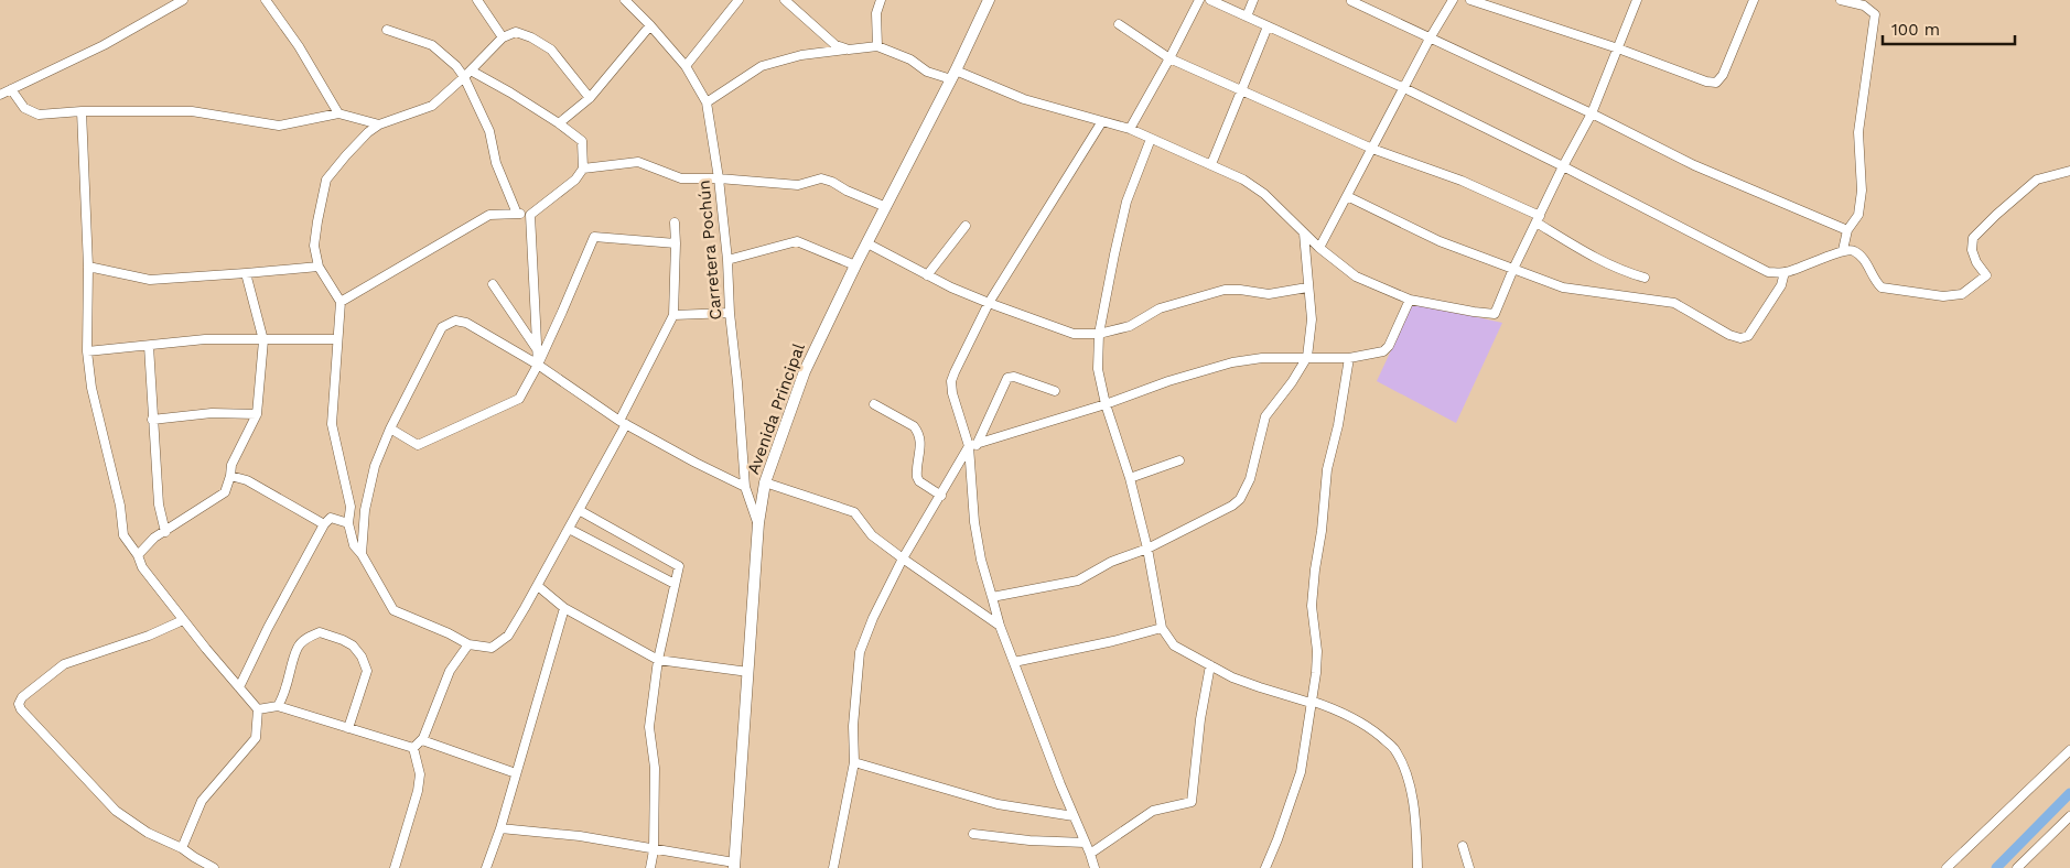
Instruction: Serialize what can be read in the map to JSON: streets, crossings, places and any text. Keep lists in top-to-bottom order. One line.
{"streets":{"main road":["Avenida Principal"],"street":["Carretera Pochún"]},"crossings":[["Carretera Pochún","Avenida Principal"]],"scale_bar":"100 m"}
